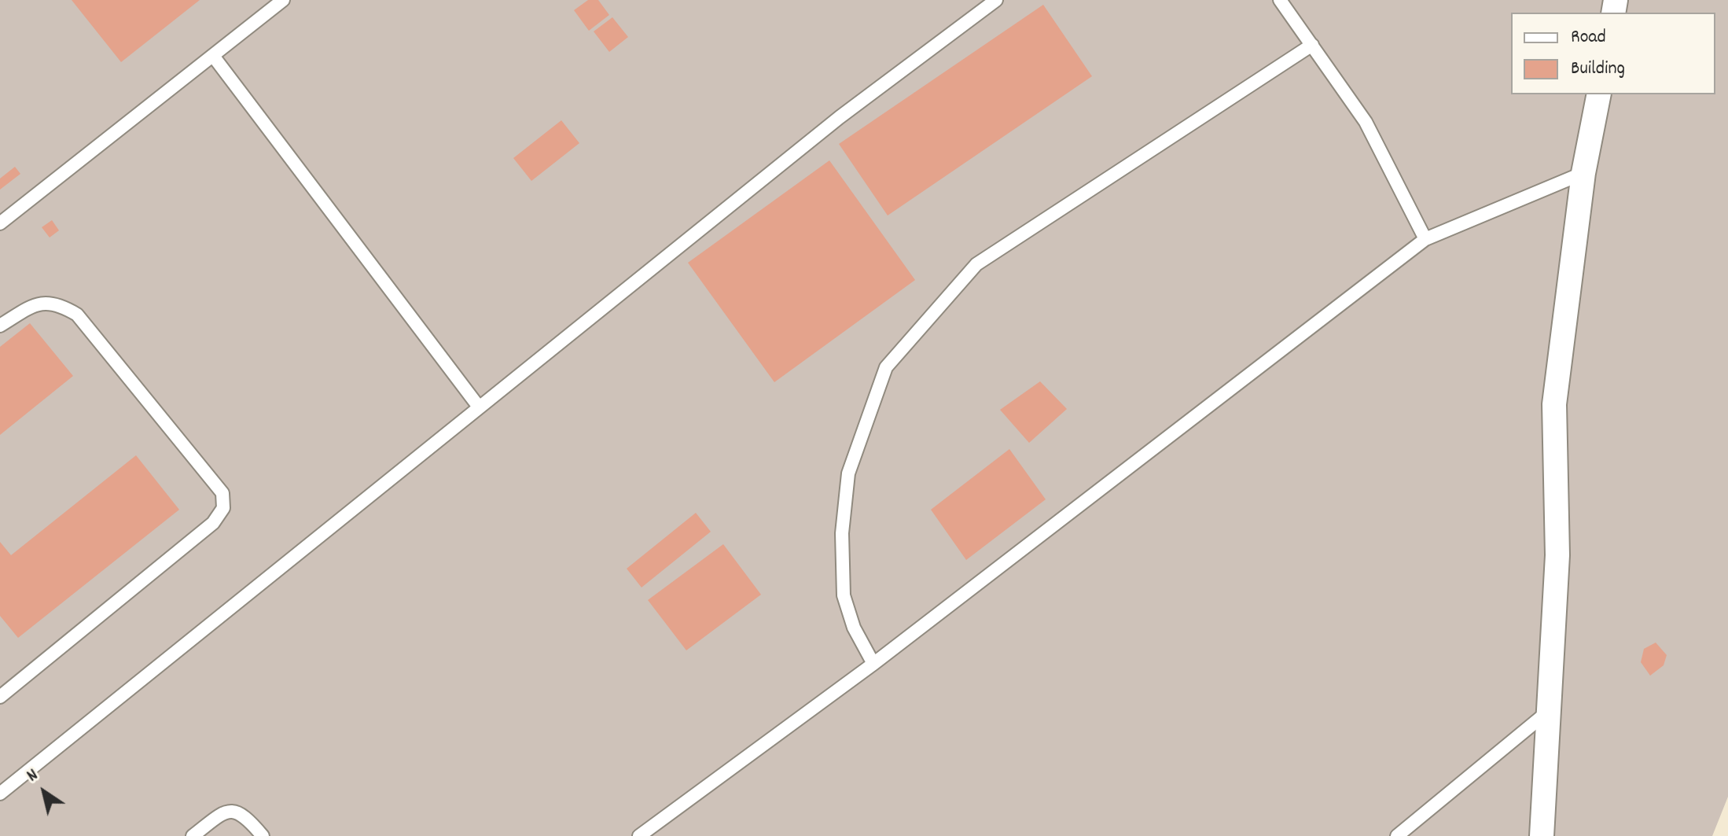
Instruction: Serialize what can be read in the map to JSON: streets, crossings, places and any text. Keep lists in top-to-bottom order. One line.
{"legend":["Road","Building"],"north":"top left"}
